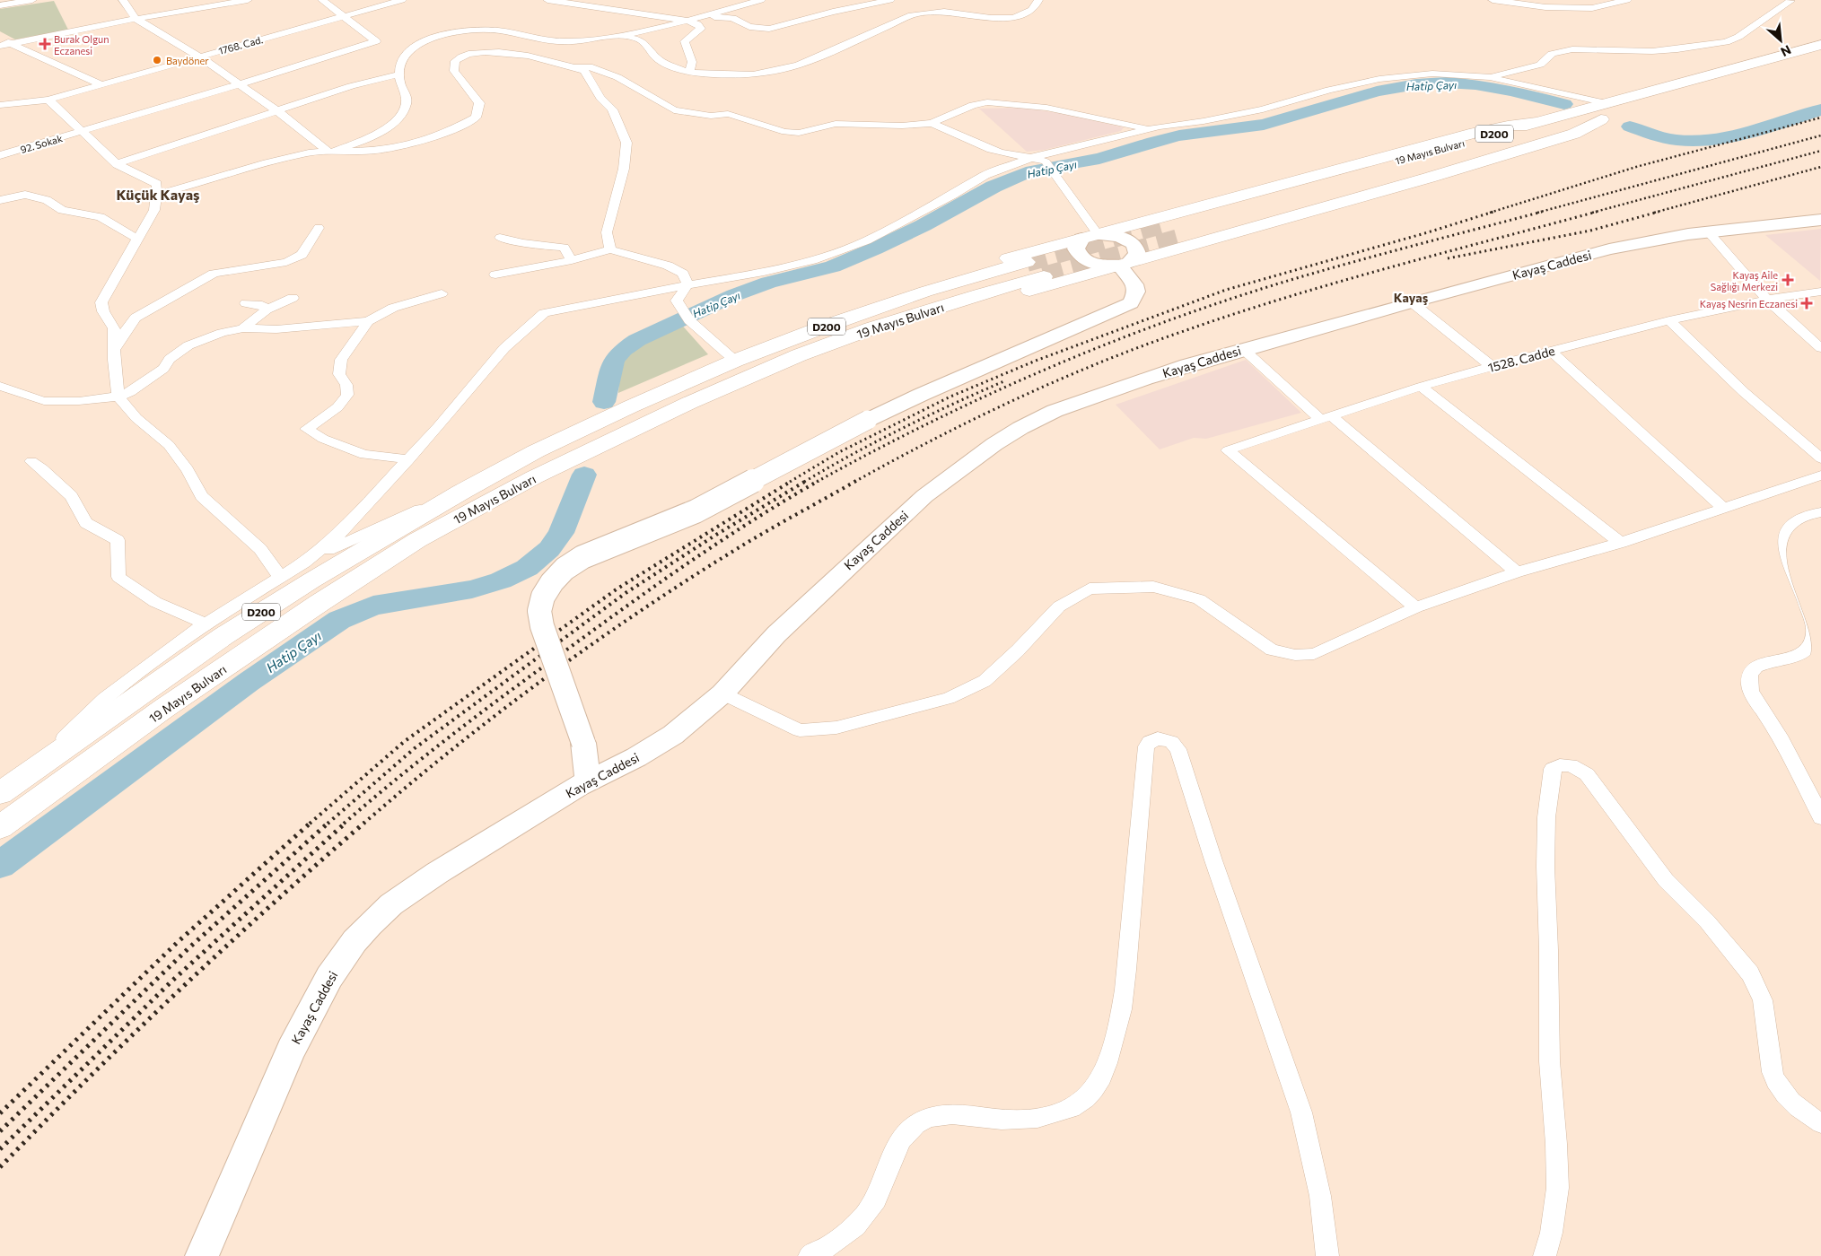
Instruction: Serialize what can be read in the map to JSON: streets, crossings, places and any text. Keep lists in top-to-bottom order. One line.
{"streets":{"highway":["D200","19 Mayıs Bulvarı"],"street":["1768. Cad.","92. Sokak","Kayaş Caddesi","1528. Cadde"]},"crossings":[["1768. Cad.","92. Sokak"]],"districts":["Küçük Kayaş","Kayaş"],"water":["Hatip Çayı"],"places":{"health":["Burak Olgun Eczanesi","Kayaş Aile Sağlığı Merkezi","Kayaş Nesrin Eczanesi"],"other":["Baydöner"]},"north":"bottom right"}
